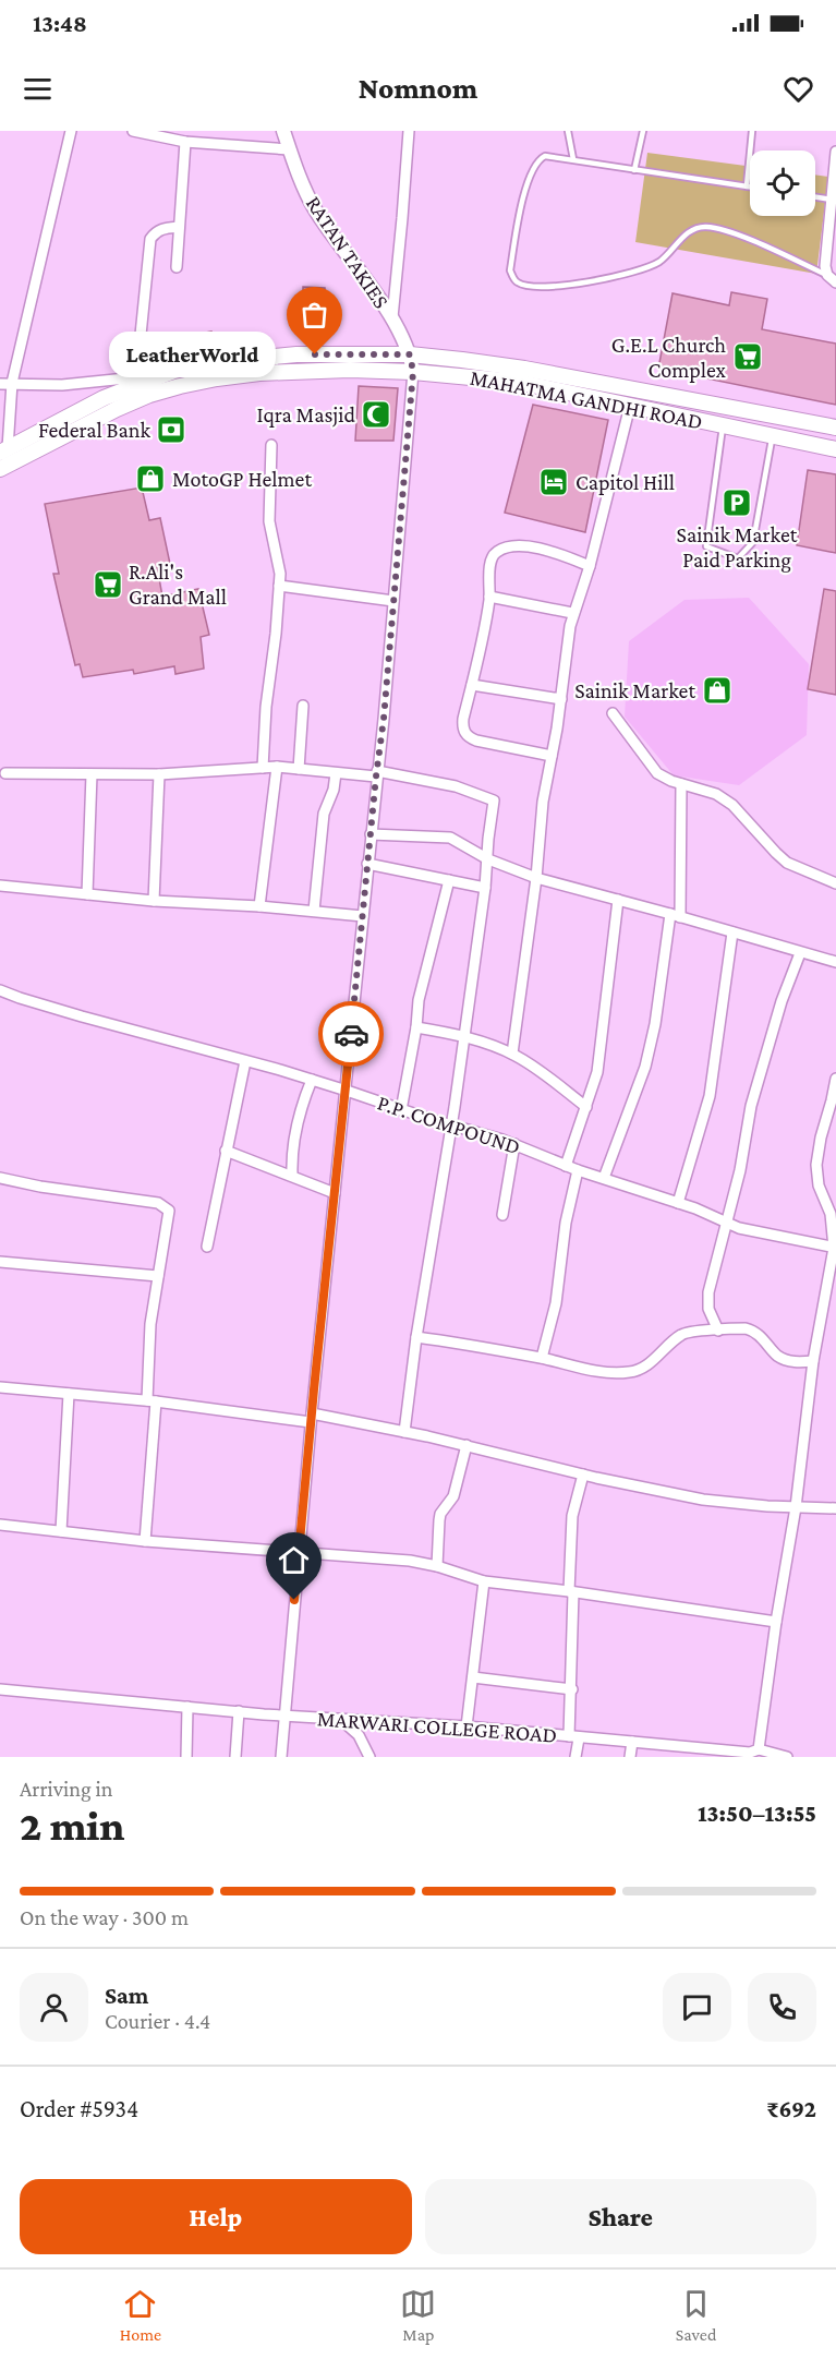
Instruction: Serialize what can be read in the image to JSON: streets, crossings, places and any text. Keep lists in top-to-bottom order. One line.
{"streets":{"main road":["MAHATMA GANDHI ROAD"],"street":["RATAN TAKIES","P.P. COMPOUND","MARWARI COLLEGE ROAD"]},"crossings":[["RATAN TAKIES","MAHATMA GANDHI ROAD"]],"places":{"other":["LeatherWorld"],"supermarket":["G.E.L Church Complex","R.Ali's Grand Mall"],"mosque":["Iqra Masjid"],"bank":["Federal Bank"],"shop":["MotoGP Helmet","Sainik Market"],"hotel":["Capitol Hill"],"parking":["Sainik Market Paid Parking"]},"page":{"status":"13:48","header":"Nomnom","bubble":"LeatherWorld","heading":["2 min","Arriving in","13:50–13:55"],"panel":["Sam","Courier · 4.4","Order #5934","₹692"],"bar":"On the way · 300 m","buttons":["Help","Share"],"tabs":["Home","Map","Saved"]}}
